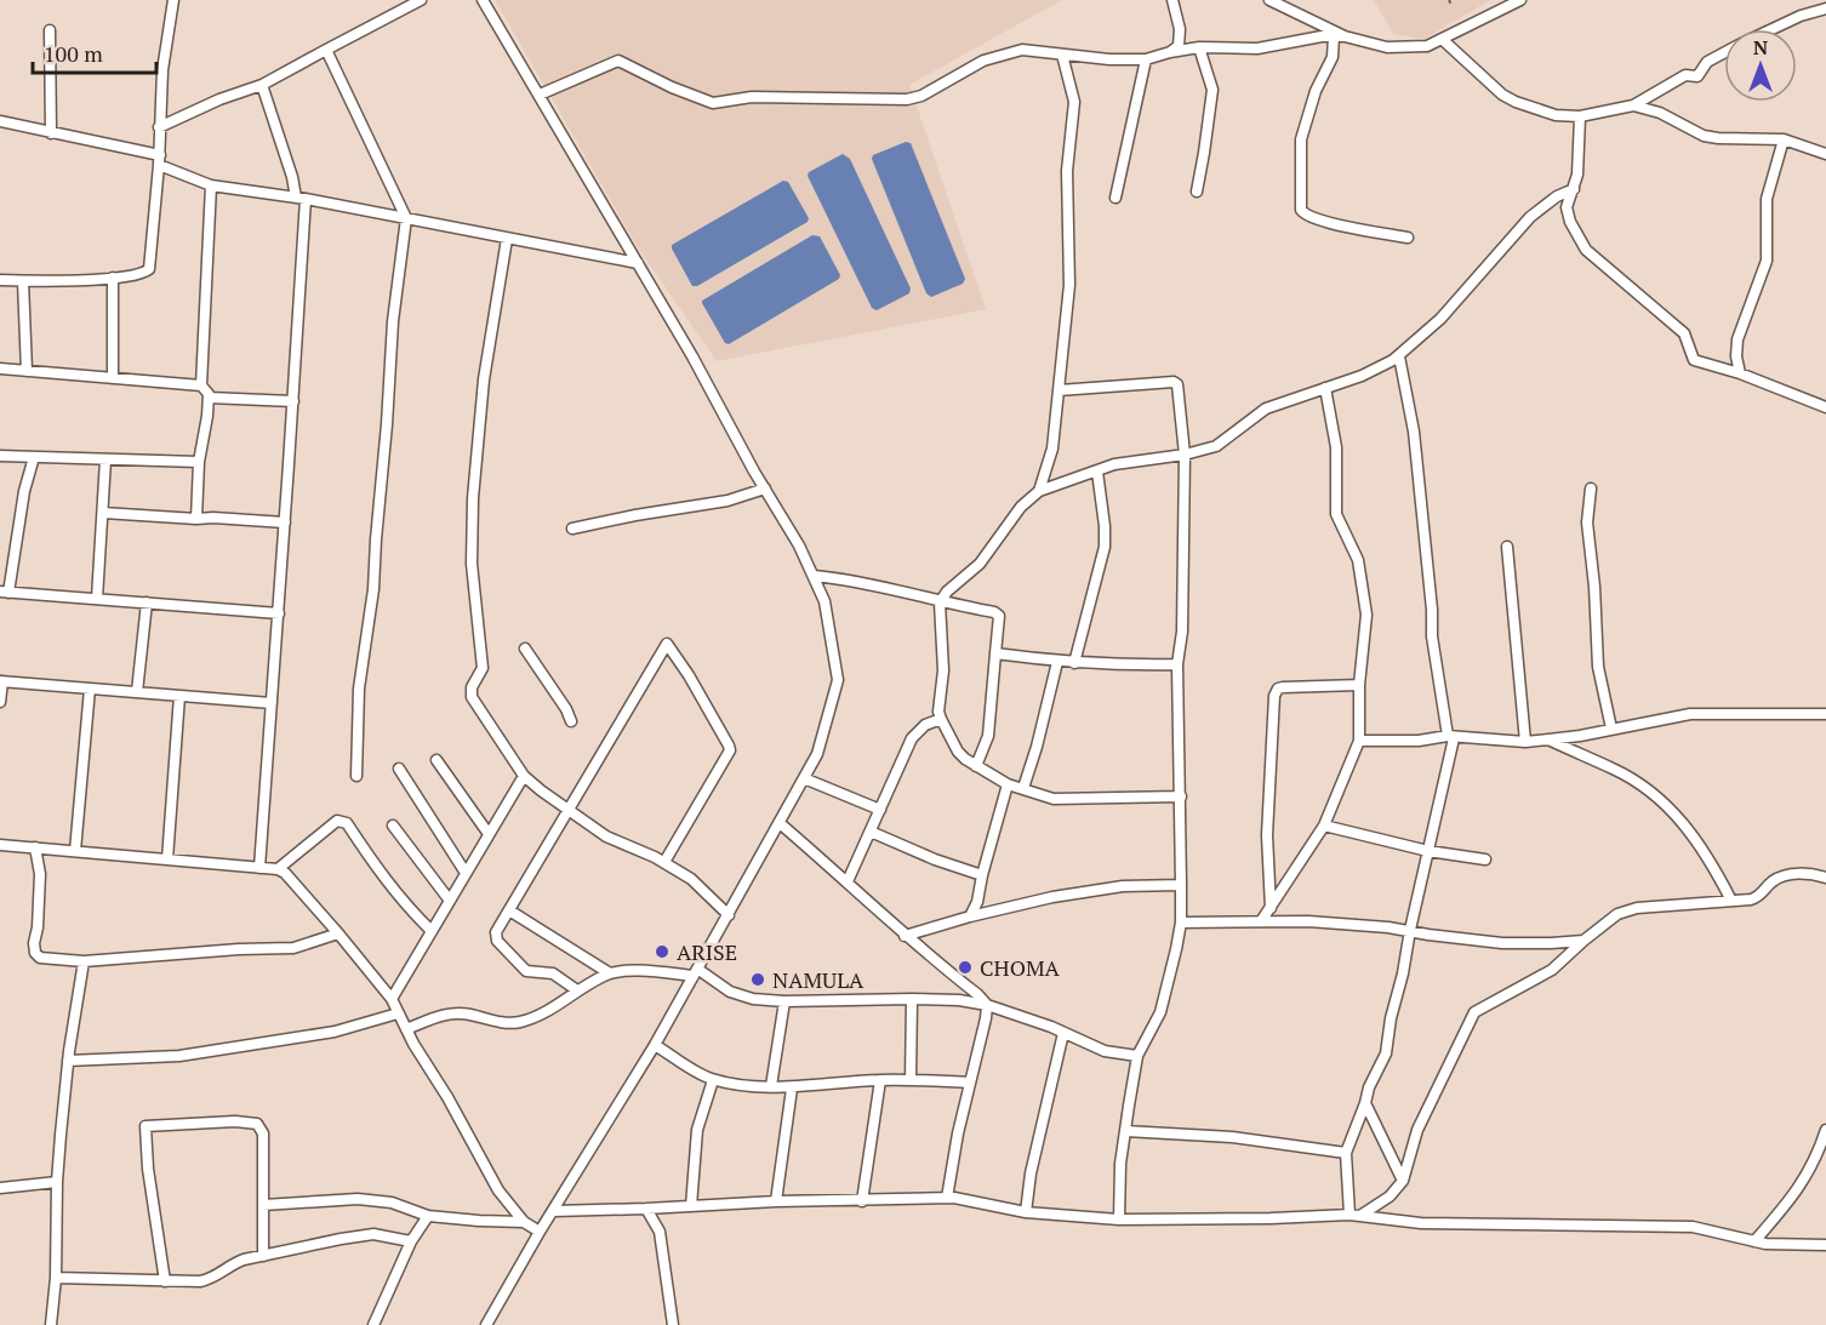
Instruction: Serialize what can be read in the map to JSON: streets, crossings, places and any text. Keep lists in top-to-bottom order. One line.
{"places":["ARISE","CHOMA","NAMULA"],"scale_bar":"100 m","north":"top"}
